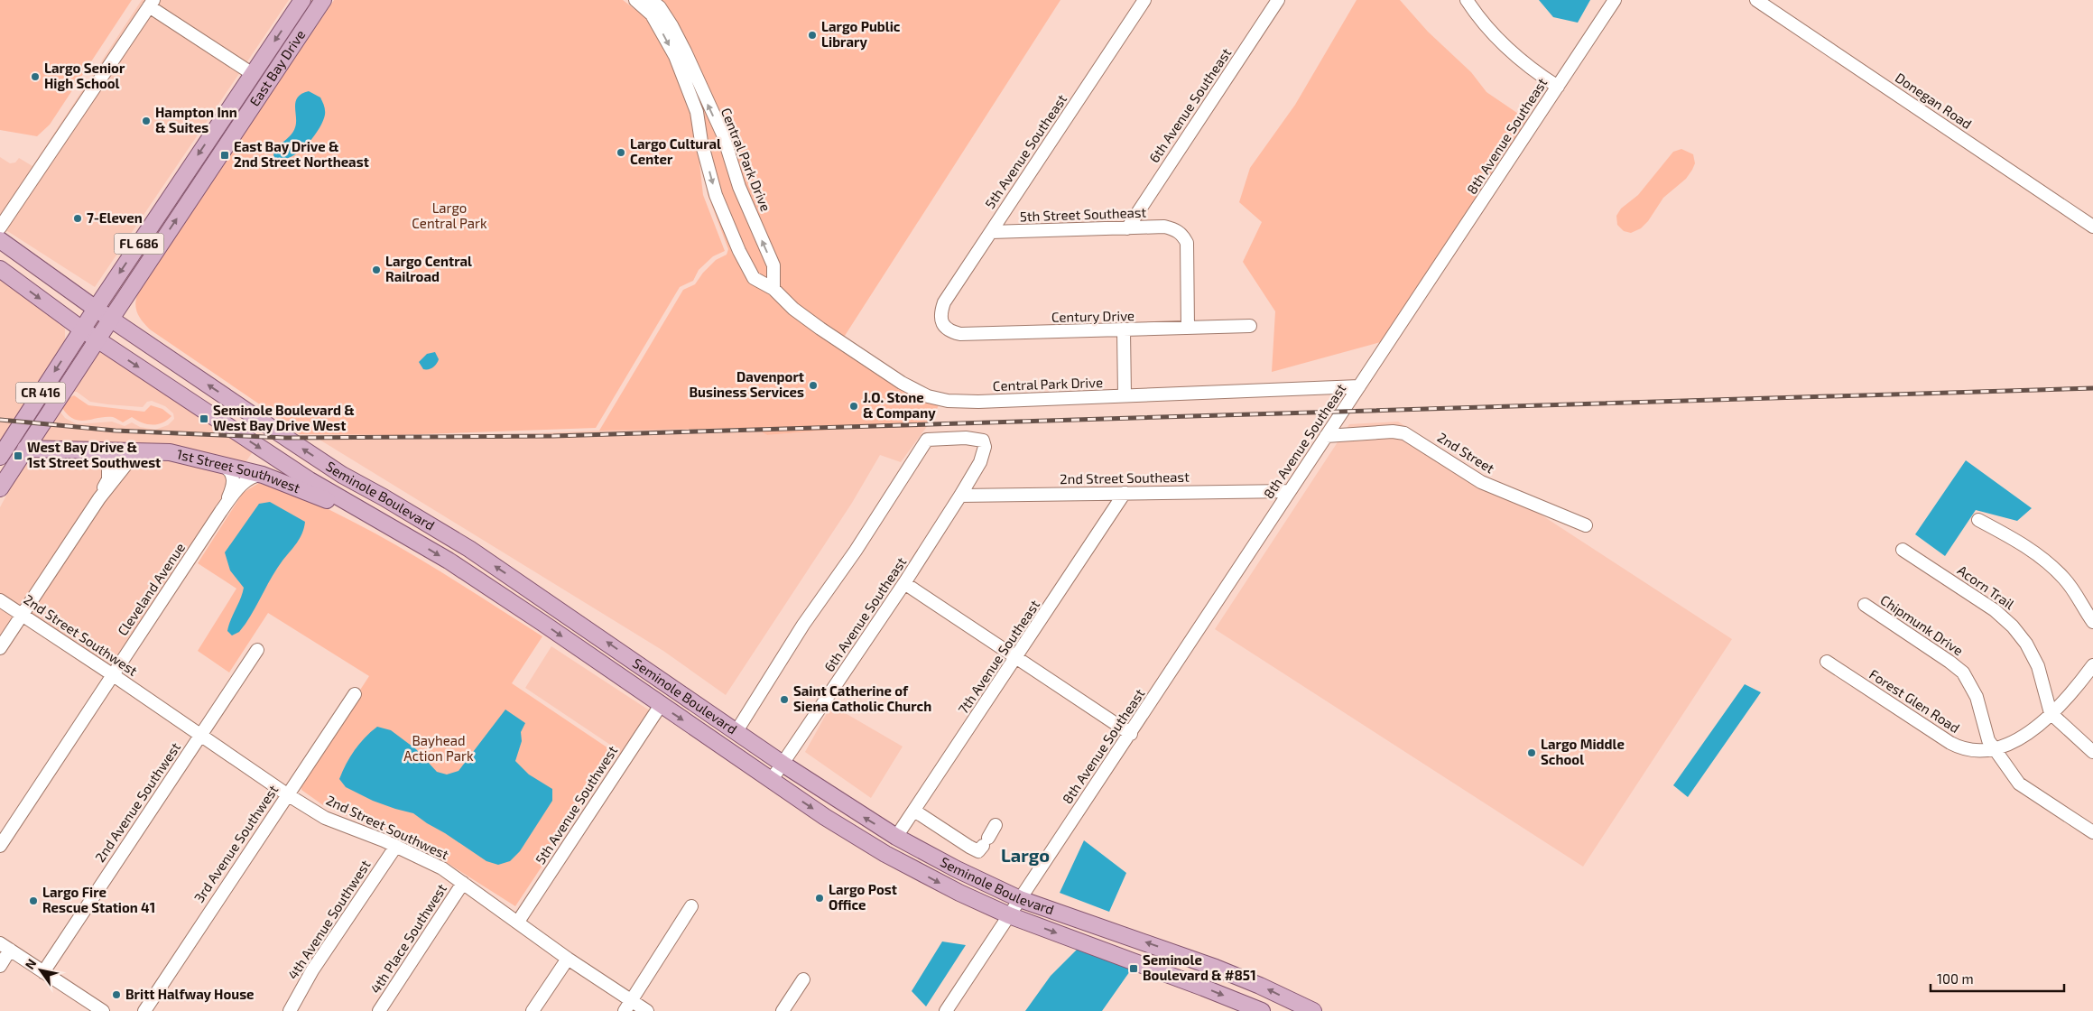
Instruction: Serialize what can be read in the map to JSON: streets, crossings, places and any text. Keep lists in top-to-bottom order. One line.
{"streets":{"main road":["East Bay Drive","FL 686","CR 416","1st Street Southwest","Seminole Boulevard"],"street":["Donegan Road","6th Avenue Southeast","8th Avenue Southeast","5th Avenue Southeast","Central Park Drive","5th Street Southeast","Century Drive","2nd Street","2nd Street Southeast","Acorn Trail","Cleveland Avenue","Chipmunk Drive","2nd Street Southwest","7th Avenue Southeast","Forest Glen Road","2nd Avenue Southwest","5th Avenue Southwest","3rd Avenue Southwest","4th Avenue Southwest","4th Place Southwest"]},"crossings":[["East Bay Drive","CR 416"],["East Bay Drive","Seminole Boulevard"],["6th Avenue Southeast","5th Street Southeast"],["6th Avenue Southeast","2nd Street Southeast"],["6th Avenue Southeast","Seminole Boulevard"],["8th Avenue Southeast","Central Park Drive"],["8th Avenue Southeast","2nd Street"],["8th Avenue Southeast","2nd Street Southeast"],["8th Avenue Southeast","Seminole Boulevard"],["5th Avenue Southeast","5th Street Southeast"],["5th Avenue Southeast","Century Drive"],["5th Street Southeast","Century Drive"],["CR 416","1st Street Southwest"],["CR 416","Seminole Boulevard"],["1st Street Southwest","Seminole Boulevard"],["1st Street Southwest","Cleveland Avenue"],["2nd Street Southeast","7th Avenue Southeast"],["Seminole Boulevard","7th Avenue Southeast"],["Seminole Boulevard","5th Avenue Southwest"],["Acorn Trail","Forest Glen Road"],["Cleveland Avenue","2nd Street Southwest"],["Chipmunk Drive","Forest Glen Road"],["2nd Street Southwest","2nd Avenue Southwest"],["2nd Street Southwest","5th Avenue Southwest"],["2nd Street Southwest","3rd Avenue Southwest"],["2nd Street Southwest","4th Avenue Southwest"],["2nd Street Southwest","4th Place Southwest"]],"districts":["Largo"],"parks":["Largo Central Park","Bayhead Action Park"],"places":{"other":["Largo Public Library","Largo Senior High School","Hampton Inn & Suites","Largo Cultural Center","7-Eleven","Largo Central Railroad","Davenport Business Services","J.O. Stone & Company","Saint Catherine of Siena Catholic Church","Largo Middle School","Largo Post Office","Largo Fire Rescue Station 41","Britt Halfway House"],"transit":["East Bay Drive & 2nd Street Northeast","Seminole Boulevard & West Bay Drive West","West Bay Drive & 1st Street Southwest","Seminole Boulevard & #851"]},"scale_bar":"100 m","north":"top left"}
